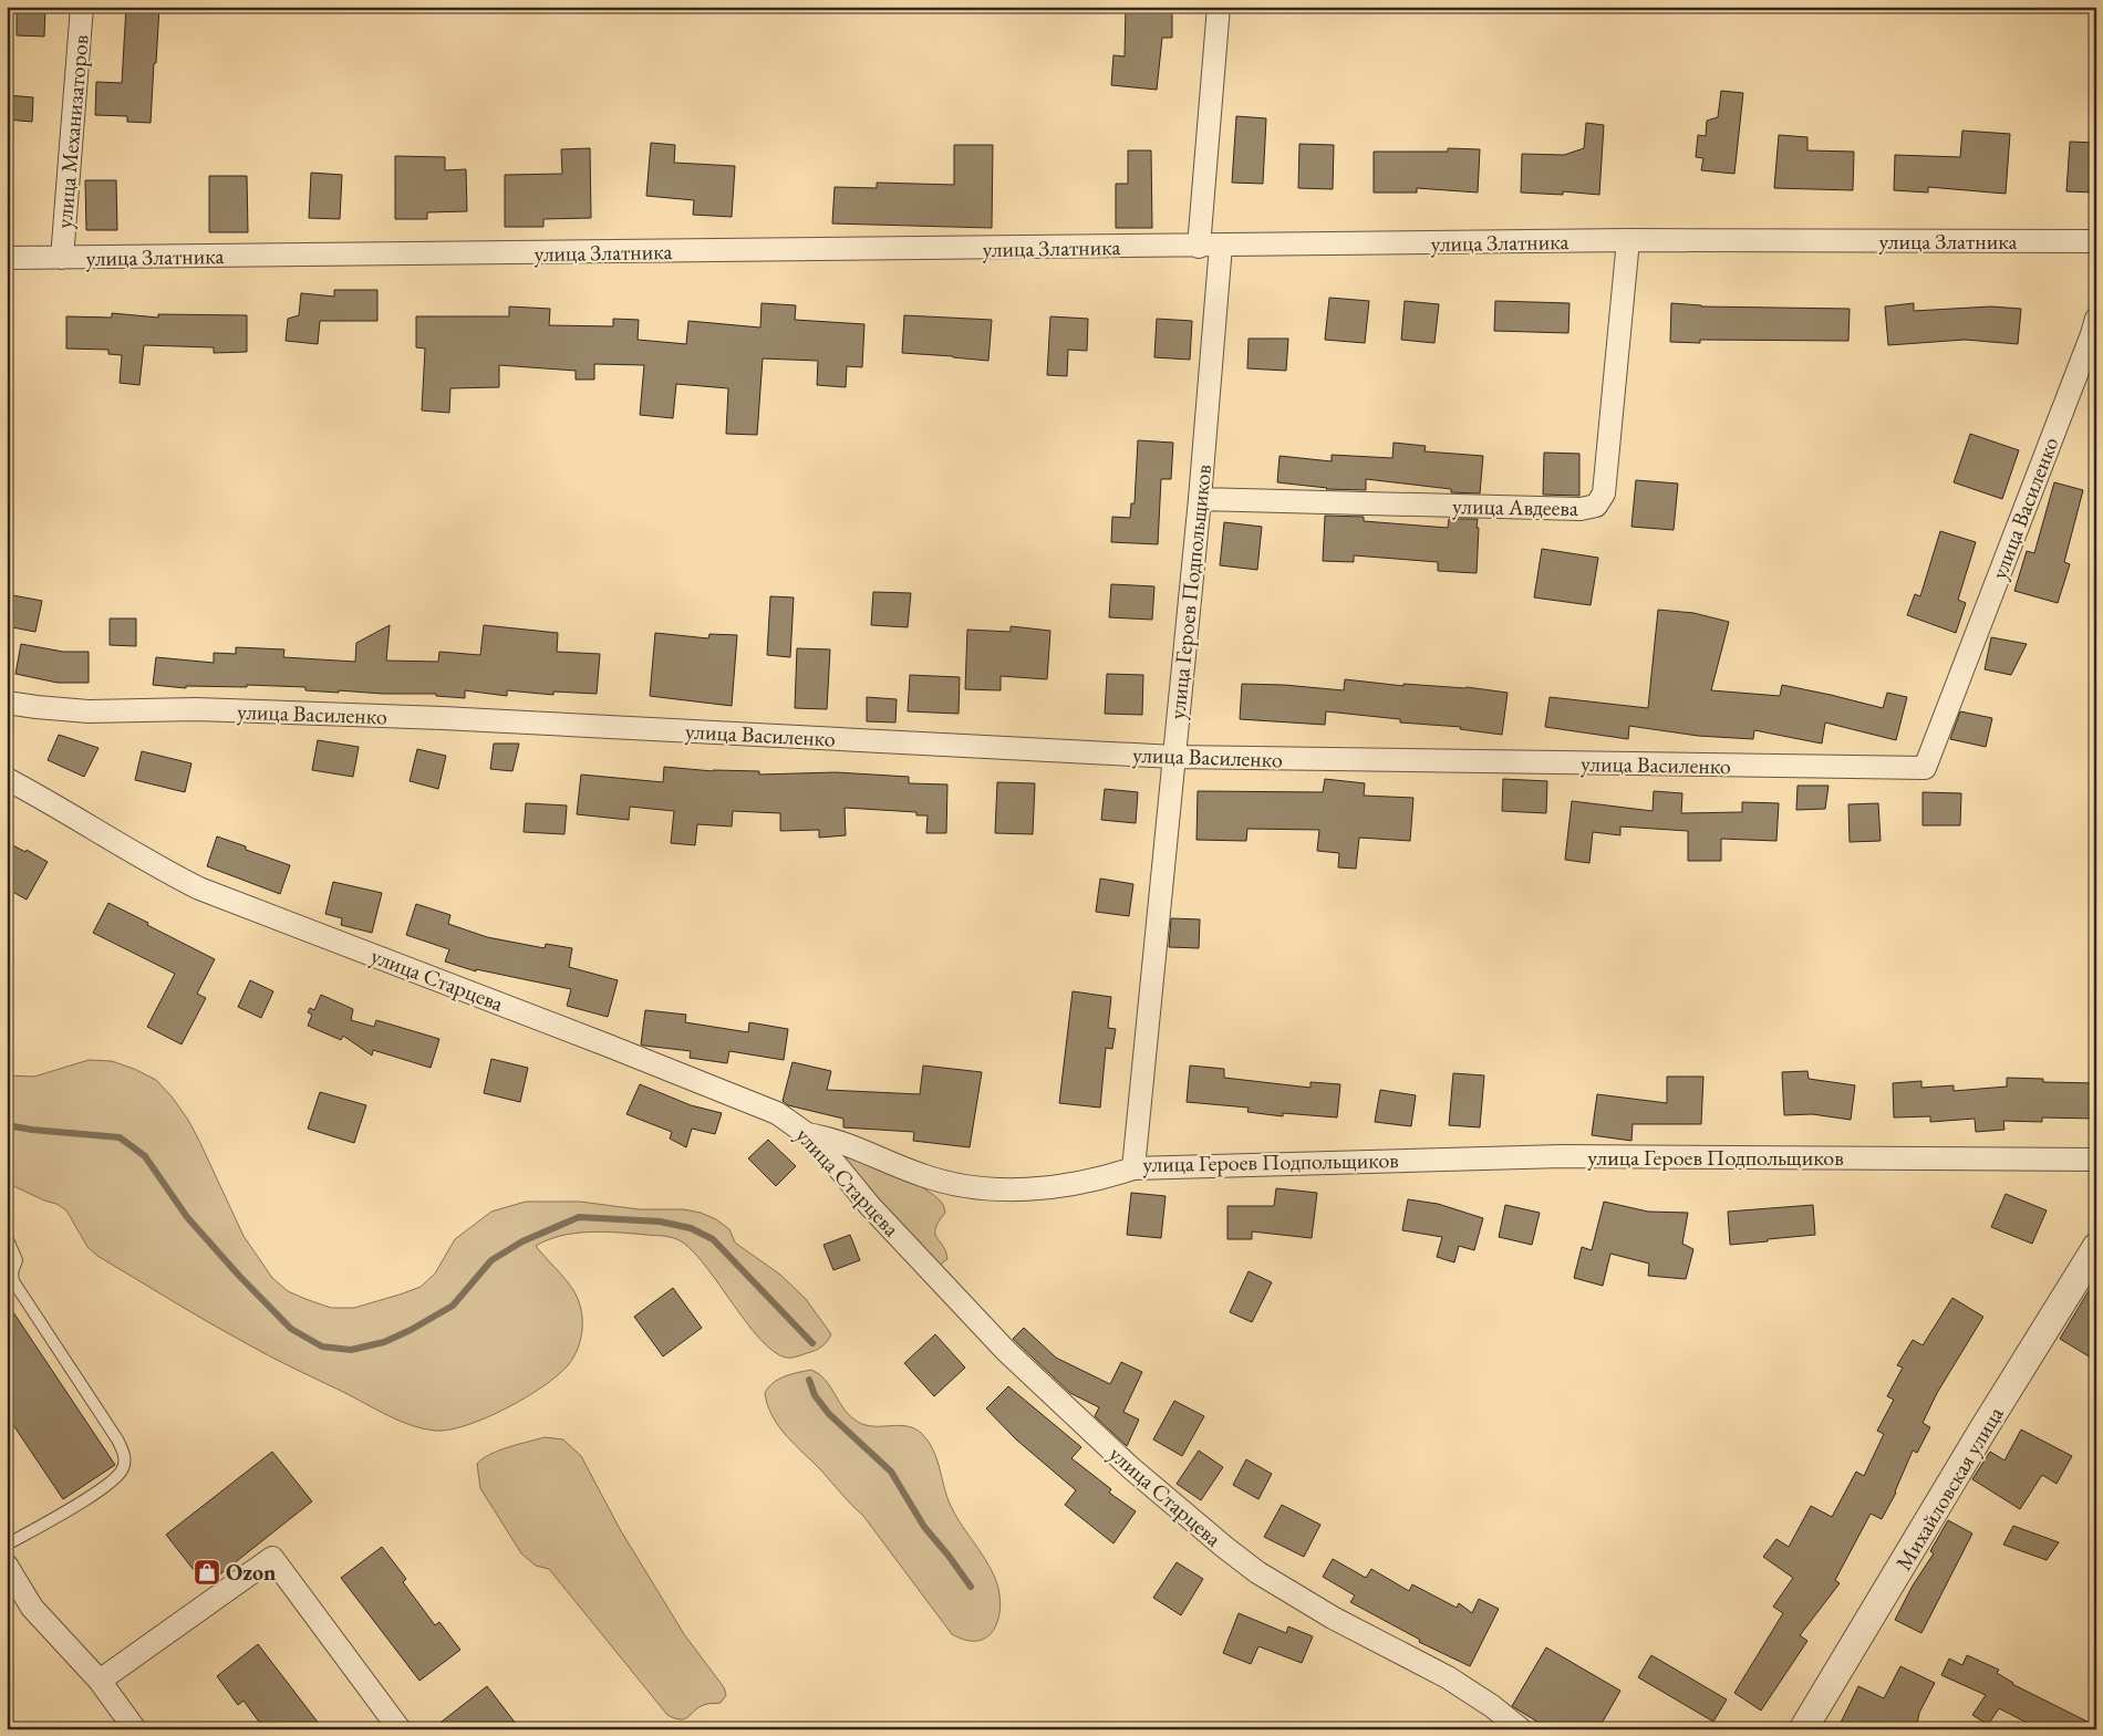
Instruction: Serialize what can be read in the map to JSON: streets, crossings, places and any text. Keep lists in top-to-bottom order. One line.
{"streets":{"street":["улица Механизаторов","улица Златника","улица Авдеева","улица Василенко","улица Героев Подпольщиков","улица Старцева","Михайловская улица"]},"crossings":[["улица Механизаторов","улица Златника"],["улица Златника","улица Авдеева"],["улица Златника","улица Героев Подпольщиков"],["улица Авдеева","улица Героев Подпольщиков"],["улица Василенко","улица Героев Подпольщиков"]],"places":{"shop":["Ozon"]}}
